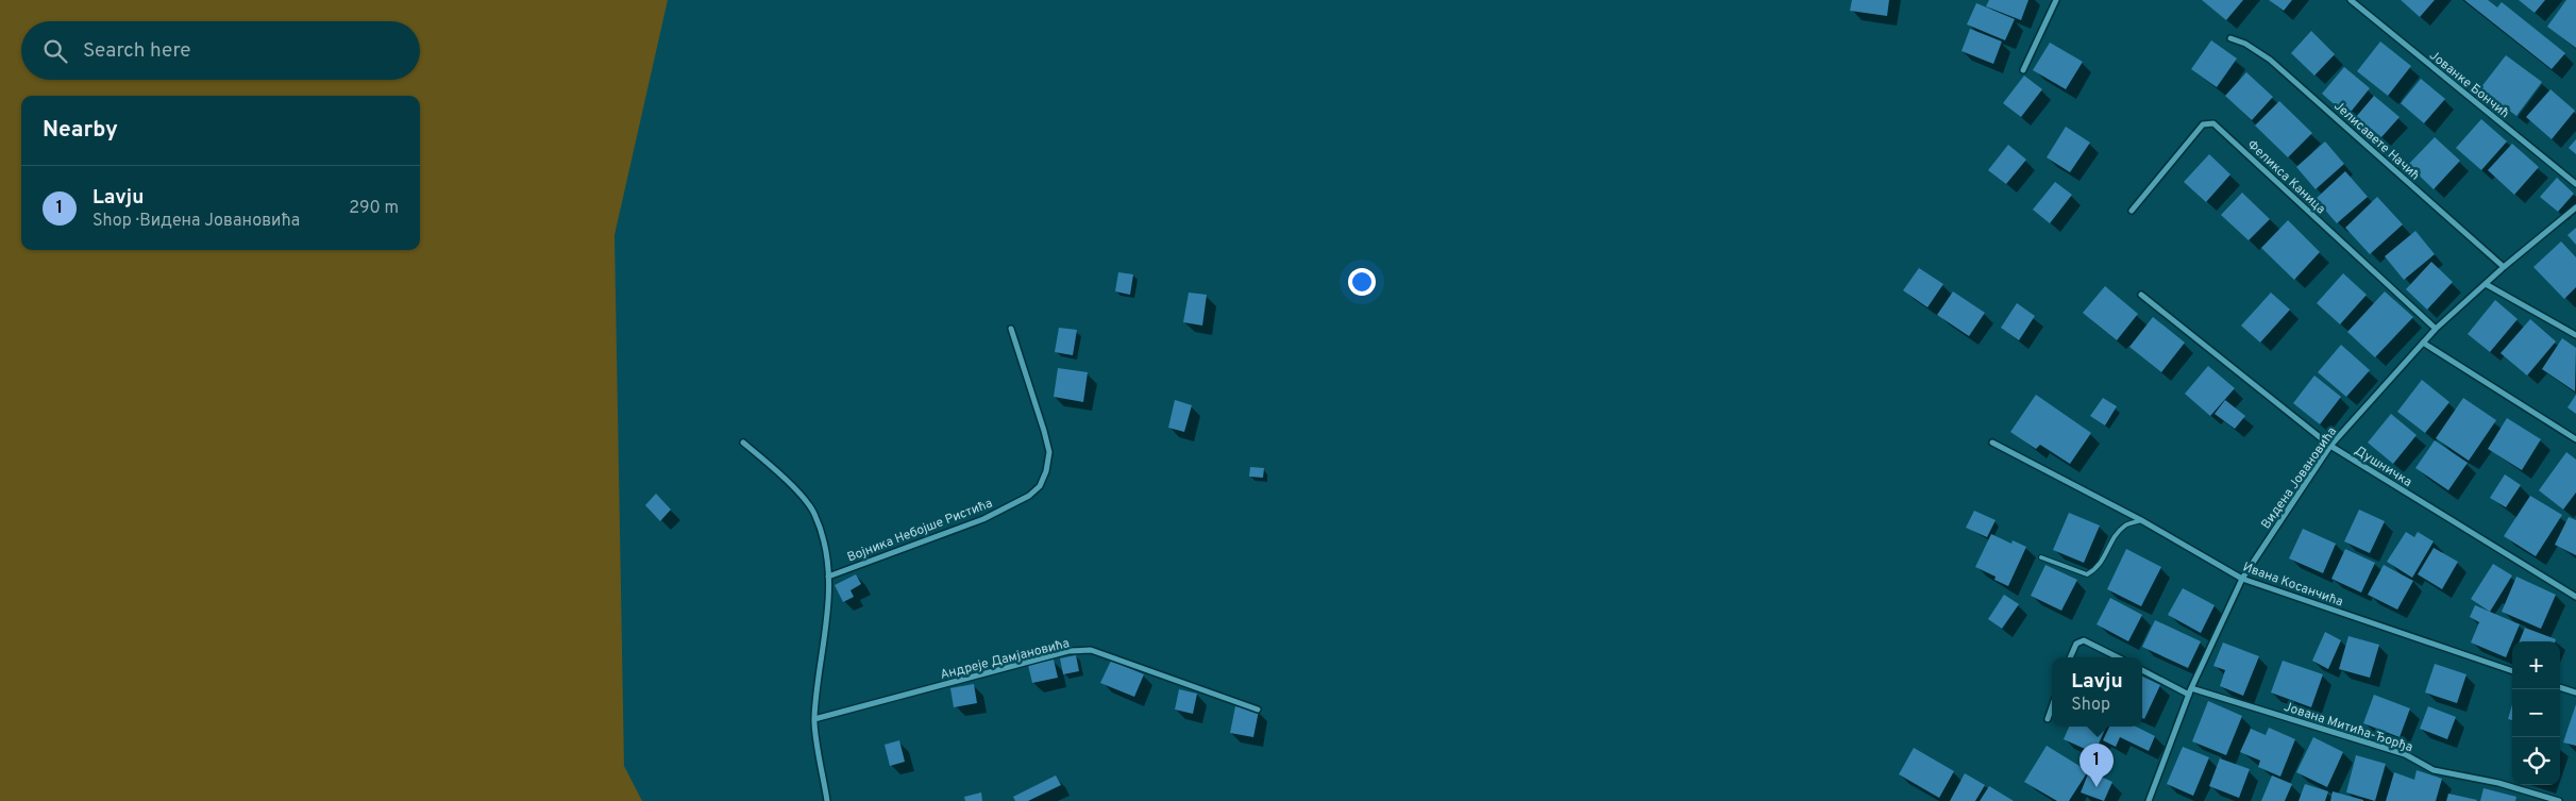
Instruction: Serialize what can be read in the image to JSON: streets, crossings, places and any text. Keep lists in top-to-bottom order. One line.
{"streets":{"street":["Јованке Бончић","Јелисавете Начић","Феликса Каница","Душничка","Видена Јовановића","Војника Небојше Ристића","Ивана Косанчића","Андреје Дамјановића","Јована Митића-Ђорђа"]},"crossings":[["Јелисавете Начић","Видена Јовановића"],["Феликса Каница","Видена Јовановића"],["Душничка","Видена Јовановића"],["Видена Јовановића","Ивана Косанчића"],["Видена Јовановића","Јована Митића-Ђорђа"]],"page":{"search":"Search here","heading":"Nearby","list":[{"mark":"1","name":"Lavju","note":"Shop · Видена Јовановића","value":"290 m"}],"map_buttons":["+","−"],"popup":["Lavju","Shop"],"pins":"1"}}
